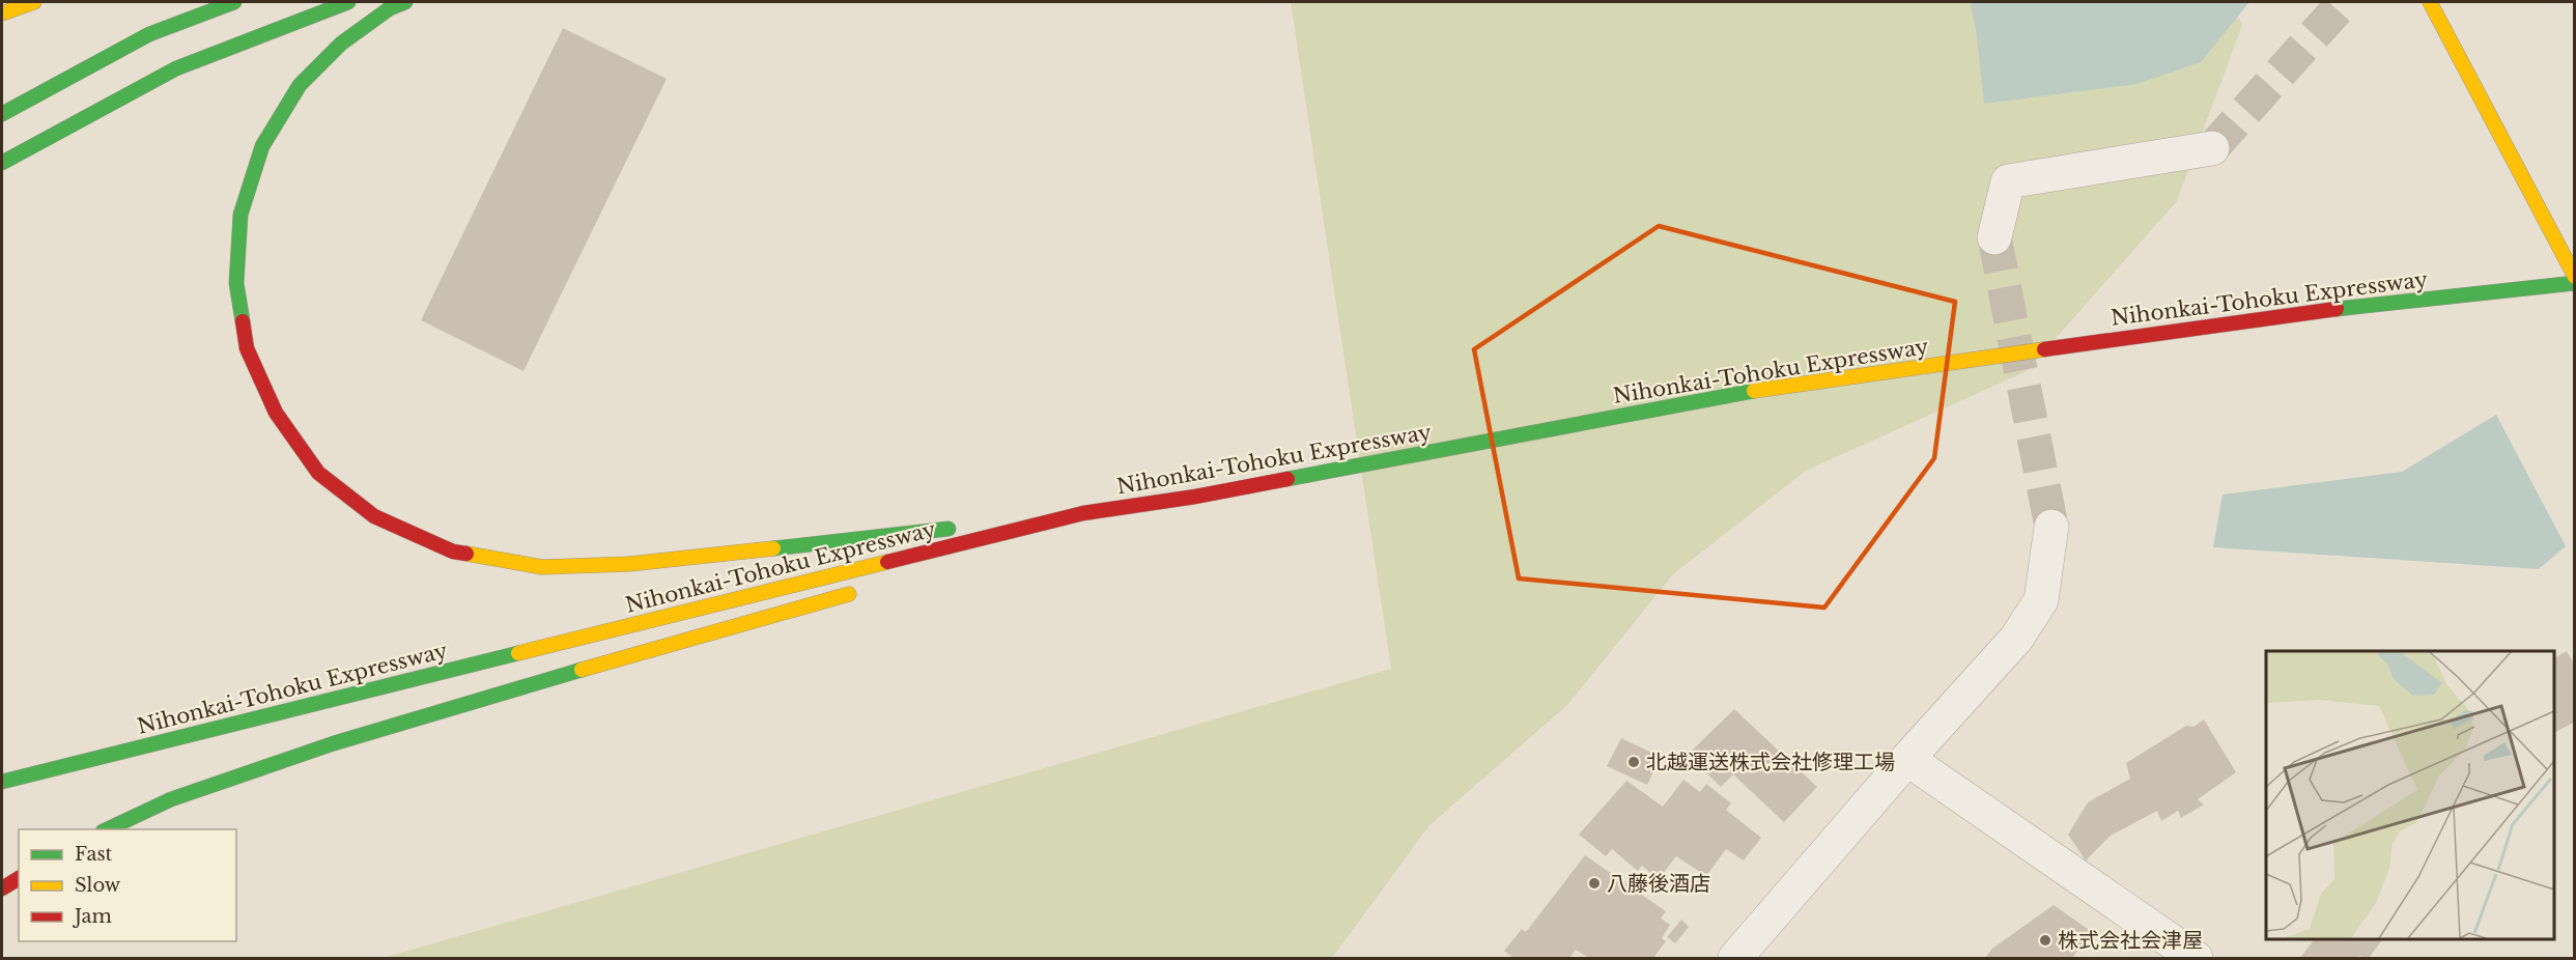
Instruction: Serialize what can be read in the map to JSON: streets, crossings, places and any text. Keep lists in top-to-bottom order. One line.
{"streets":{"main road":["Nihonkai-Tohoku Expressway"]},"places":["北越運送株式会社修理工場","八藤後酒店","株式会社会津屋"],"legend":["Fast","Slow","Jam"]}
